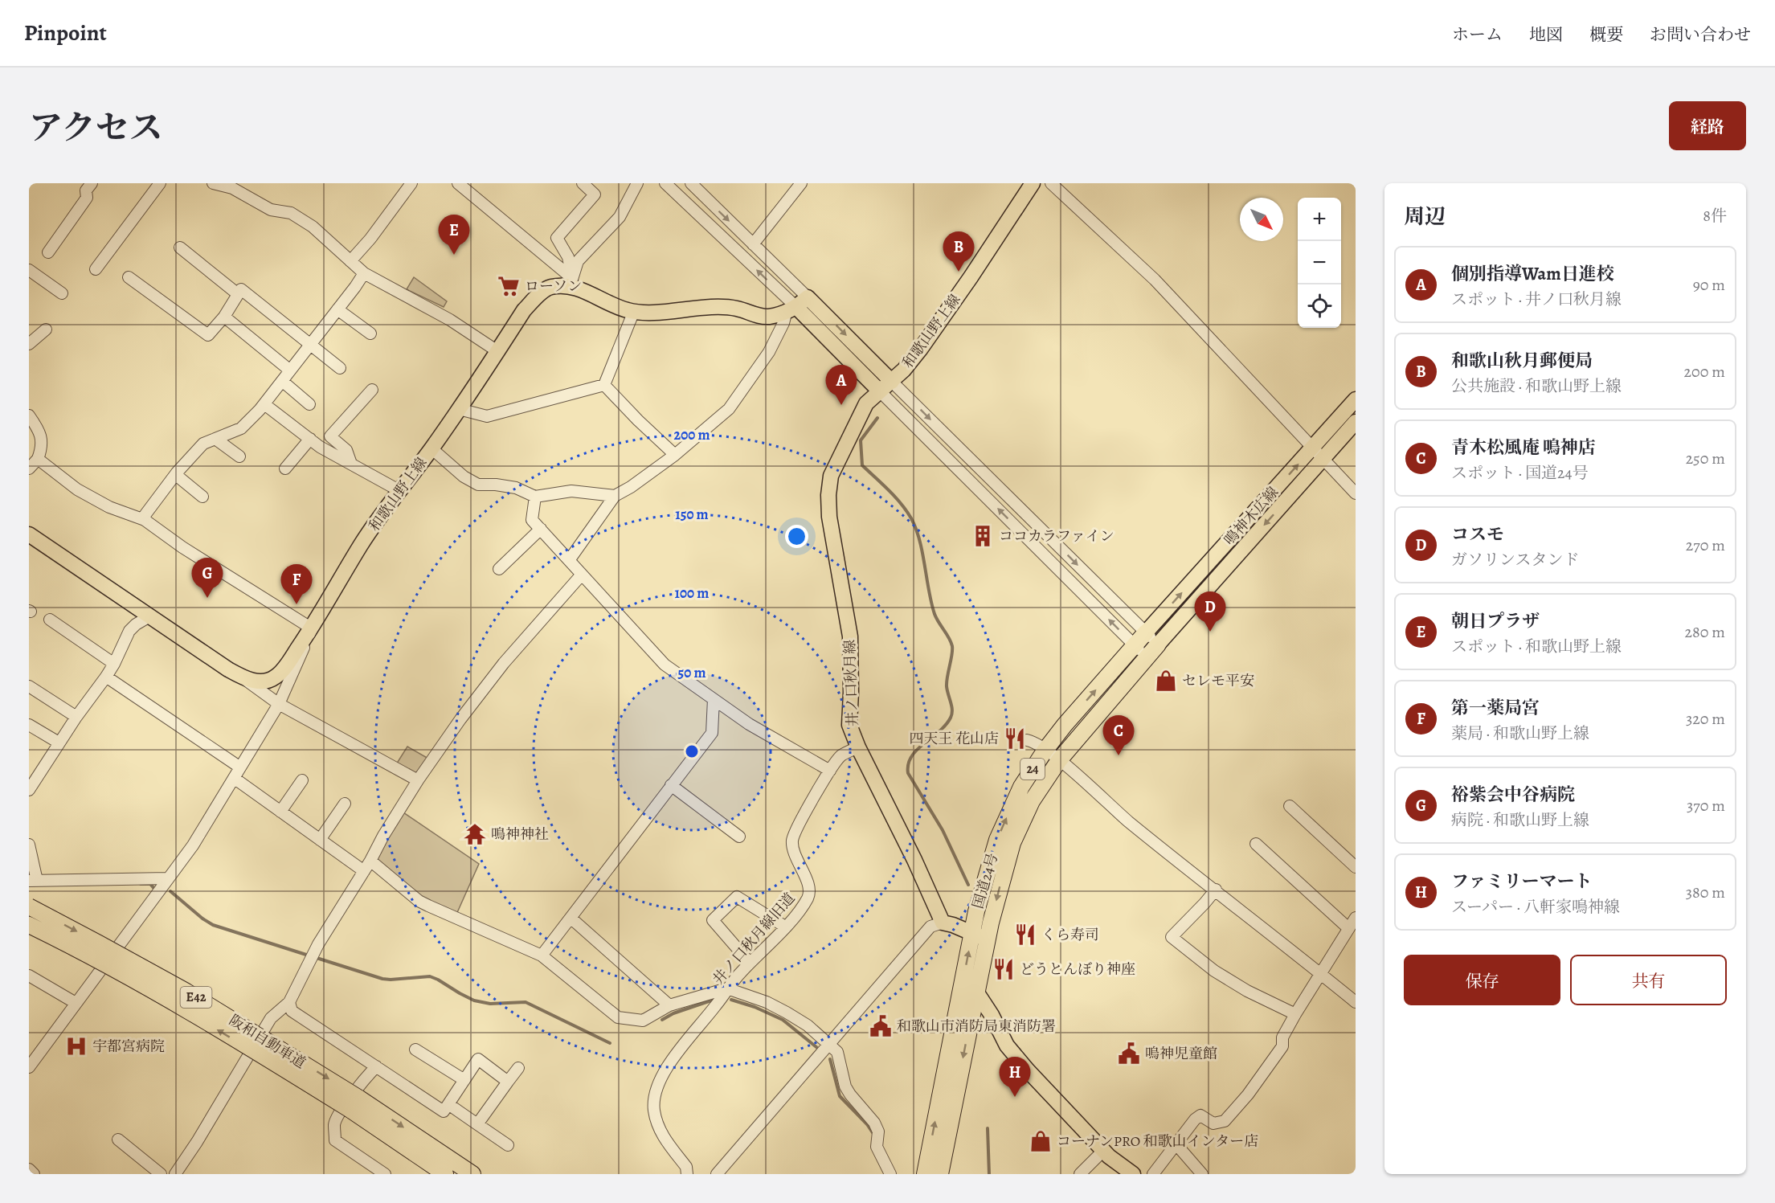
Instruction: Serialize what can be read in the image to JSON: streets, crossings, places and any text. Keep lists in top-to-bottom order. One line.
{"streets":{"highway":["24","国道24号","E42","阪和自動車道"],"main road":["和歌山野上線","鳴神木広線","井ノ口秋月線"],"street":["井ノ口秋月線旧道"]},"crossings":[["和歌山野上線","井ノ口秋月線"],["鳴神木広線","国道24号"],["井ノ口秋月線","井ノ口秋月線旧道"]],"places":{"supermarket":["ローソン"],"building":["ココカラファイン"],"shop":["セレモ平安","コーナンPRO 和歌山インター店"],"restaurant":["四天王 花山店","くら寿司","どうとんぼり神座"],"temple":["鳴神神社"],"public building":["和歌山市消防局東消防署","嗚神児童館"],"hospital":["宇都宮病院"]},"north":"bottom right","page":{"header":"Pinpoint","nav":["ホーム","地図","概要","お問い合わせ"],"title":"アクセス","buttons":["経路",["保存","共有"]],"heading":["周辺","8件"],"map_buttons":["+","−"],"pins":["E","B","A","G","F","D","C","H"],"list":[{"mark":"A","name":"個別指導Wam日進校","note":"スポット · 井ノ口秋月線","value":"90 m"},{"mark":"B","name":"和歌山秋月郵便局","note":"公共施設 · 和歌山野上線","value":"200 m"},{"mark":"C","name":"青木松風庵 鳴神店","note":"スポット · 国道24号","value":"250 m"},{"mark":"D","name":"コスモ","note":"ガソリンスタンド","value":"270 m"},{"mark":"E","name":"朝日プラザ","note":"スポット · 和歌山野上線","value":"280 m"},{"mark":"F","name":"第一薬局宮","note":"薬局 · 和歌山野上線","value":"320 m"},{"mark":"G","name":"裕紫会中谷病院","note":"病院 · 和歌山野上線","value":"370 m"},{"mark":"H","name":"ファミリーマート","note":"スーパー · 八軒家鳴神線","value":"380 m"}]},"rings":["200 m","150 m","100 m","50 m"]}
